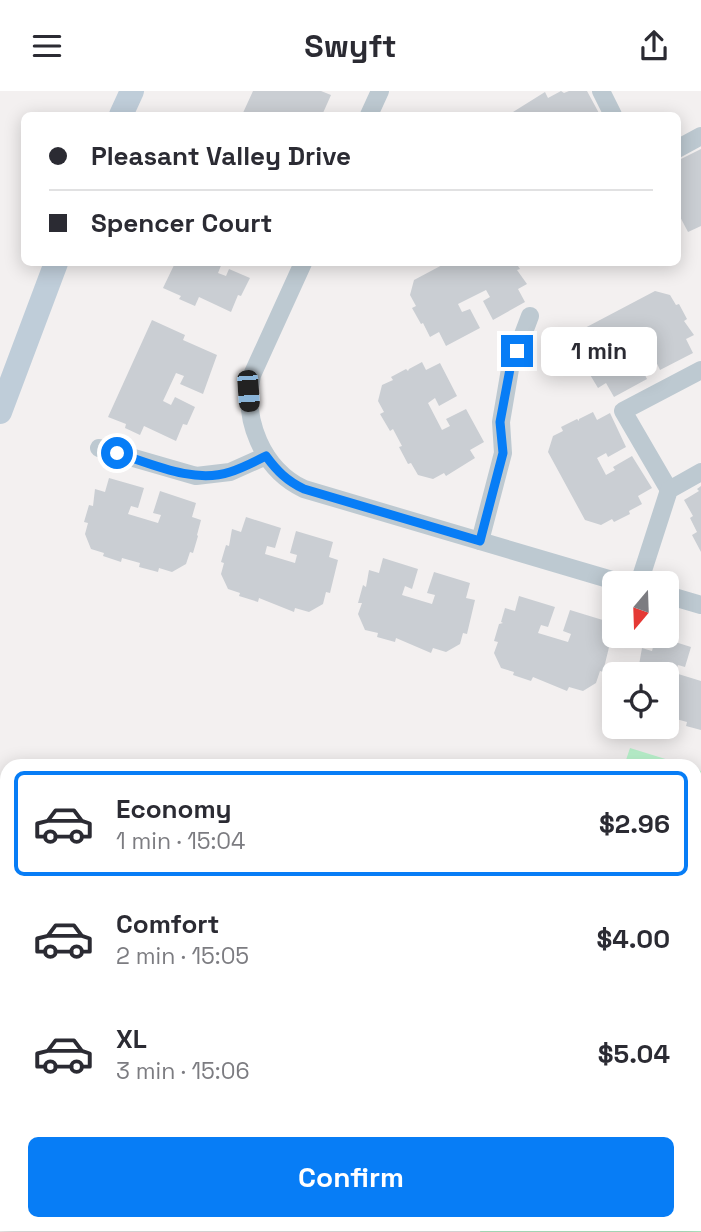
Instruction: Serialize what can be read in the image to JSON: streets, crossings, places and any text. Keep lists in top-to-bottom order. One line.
{"north":"bottom","page":{"header":"Swyft","banner":["Pleasant Valley Drive","Spencer Court"],"bubble":"1 min","list":[{"name":"Economy","note":"1 min · 15:04","value":"$2.96"},{"name":"Comfort","note":"2 min · 15:05","value":"$4.00"},{"name":"XL","note":"3 min · 15:06","value":"$5.04"}],"buttons":"Confirm"}}
